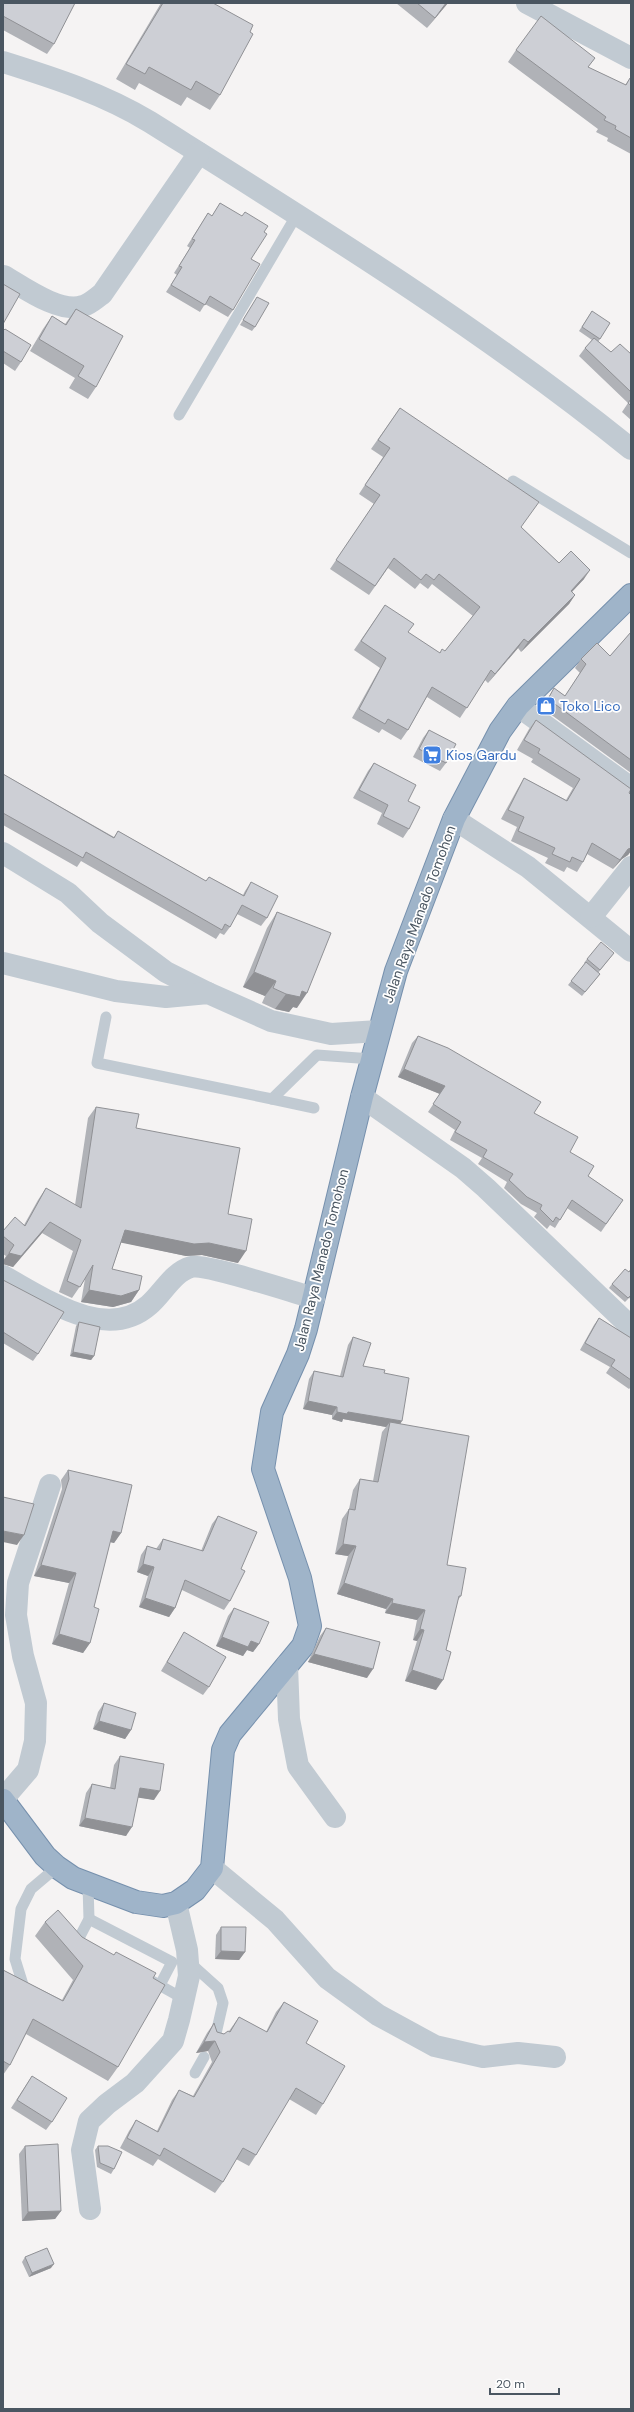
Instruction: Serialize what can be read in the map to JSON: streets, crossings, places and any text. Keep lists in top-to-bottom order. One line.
{"streets":{"highway":["Jalan Raya Manado Tomohon"]},"places":{"shop":["Toko Lico"],"supermarket":["Kios Gardu"]},"scale_bar":"20 m"}
